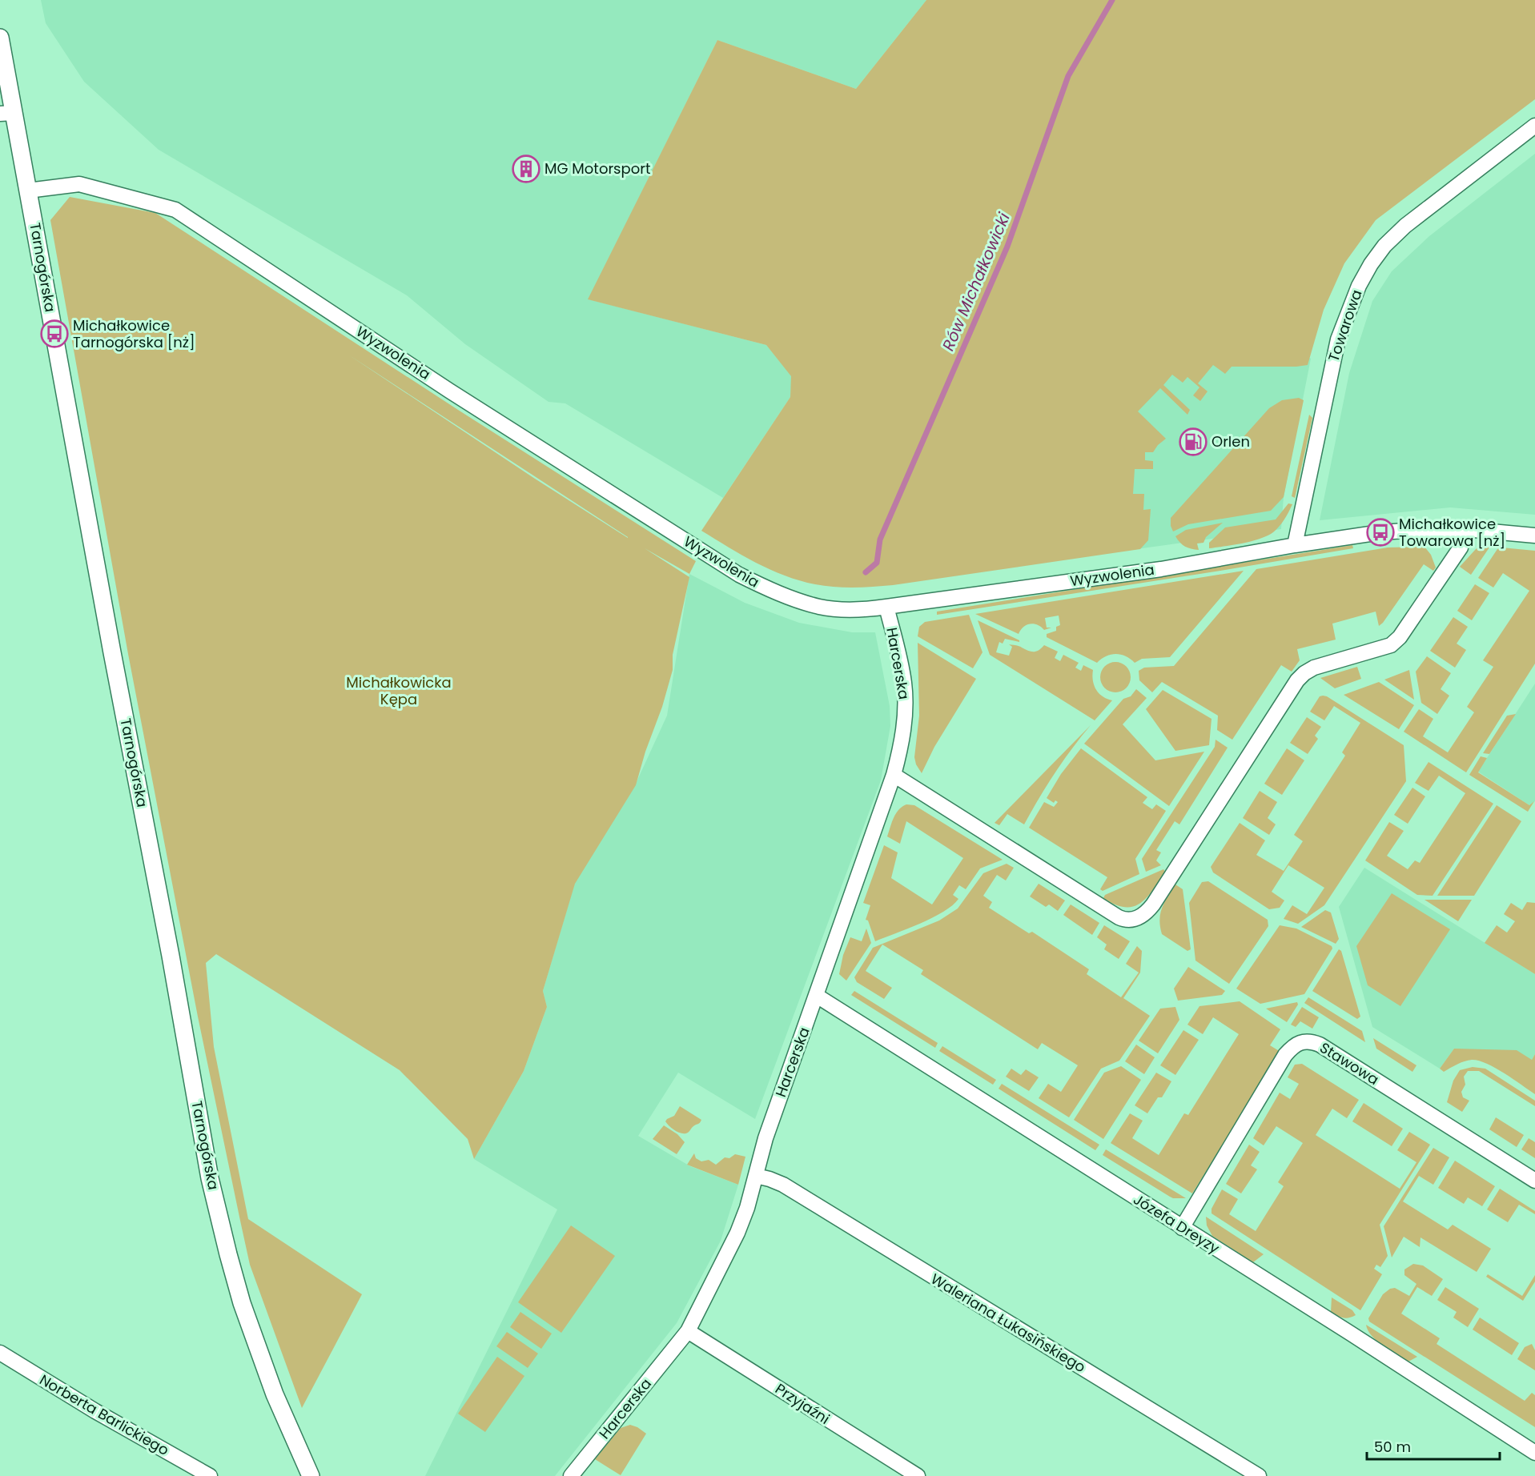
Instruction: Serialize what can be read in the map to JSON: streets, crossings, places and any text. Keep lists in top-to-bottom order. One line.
{"streets":{"street":["Tarnogórska","Towarowa","Wyzwolenia","Harcerska","Stawowa","Józefa Dreyzy","Waleriana Łukasińskiego","Przyjaźni","Norberta Barlickiego"]},"crossings":[["Tarnogórska","Wyzwolenia"],["Towarowa","Wyzwolenia"],["Wyzwolenia","Harcerska"],["Harcerska","Józefa Dreyzy"],["Harcerska","Waleriana Łukasińskiego"],["Harcerska","Przyjaźni"],["Stawowa","Józefa Dreyzy"]],"water":["Rów Michałkowicki"],"parks":["Michałkowicka Kępa"],"places":{"building":["MG Motorsport"],"bus stop":["Michałkowice Tarnogórska [nż]","Michałkowice Towarowa [nż]"],"fuel station":["Orlen"]},"scale_bar":"50 m"}
